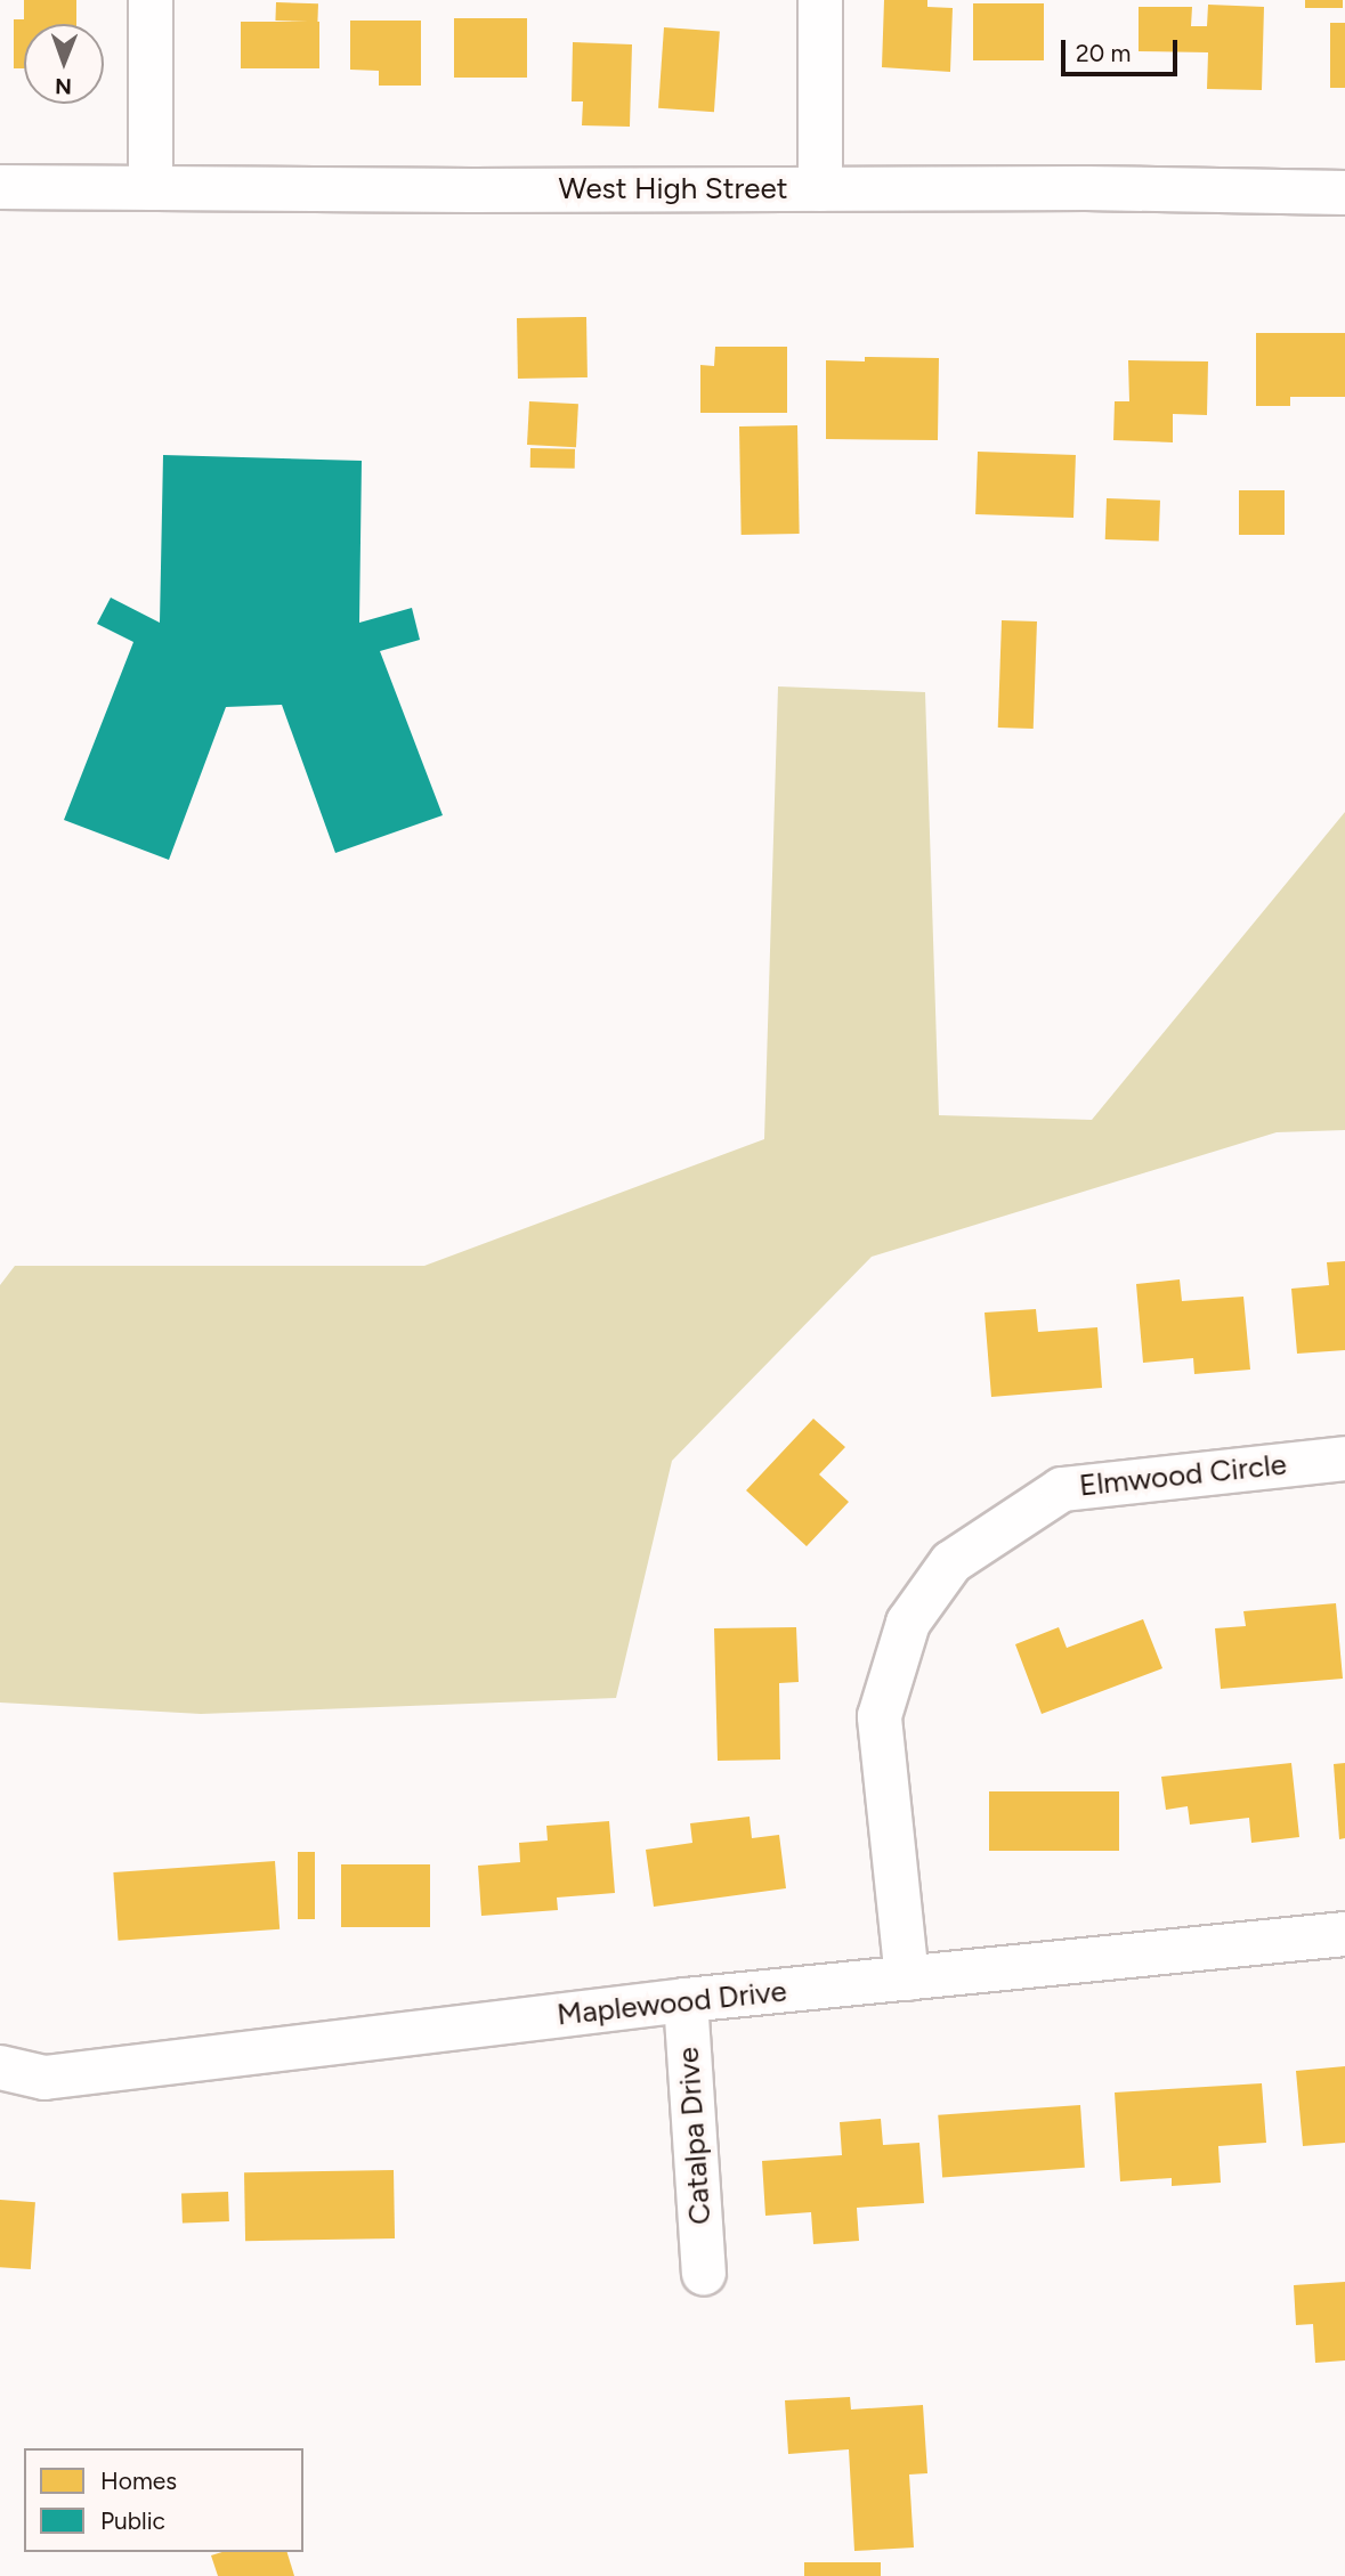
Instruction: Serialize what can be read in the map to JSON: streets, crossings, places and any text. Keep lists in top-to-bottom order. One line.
{"streets":{"street":["West High Street","Elmwood Circle","Maplewood Drive","Catalpa Drive"]},"crossings":[["Elmwood Circle","Maplewood Drive"],["Maplewood Drive","Catalpa Drive"]],"legend":["Homes","Public"],"scale_bar":"20 m","north":"bottom"}
